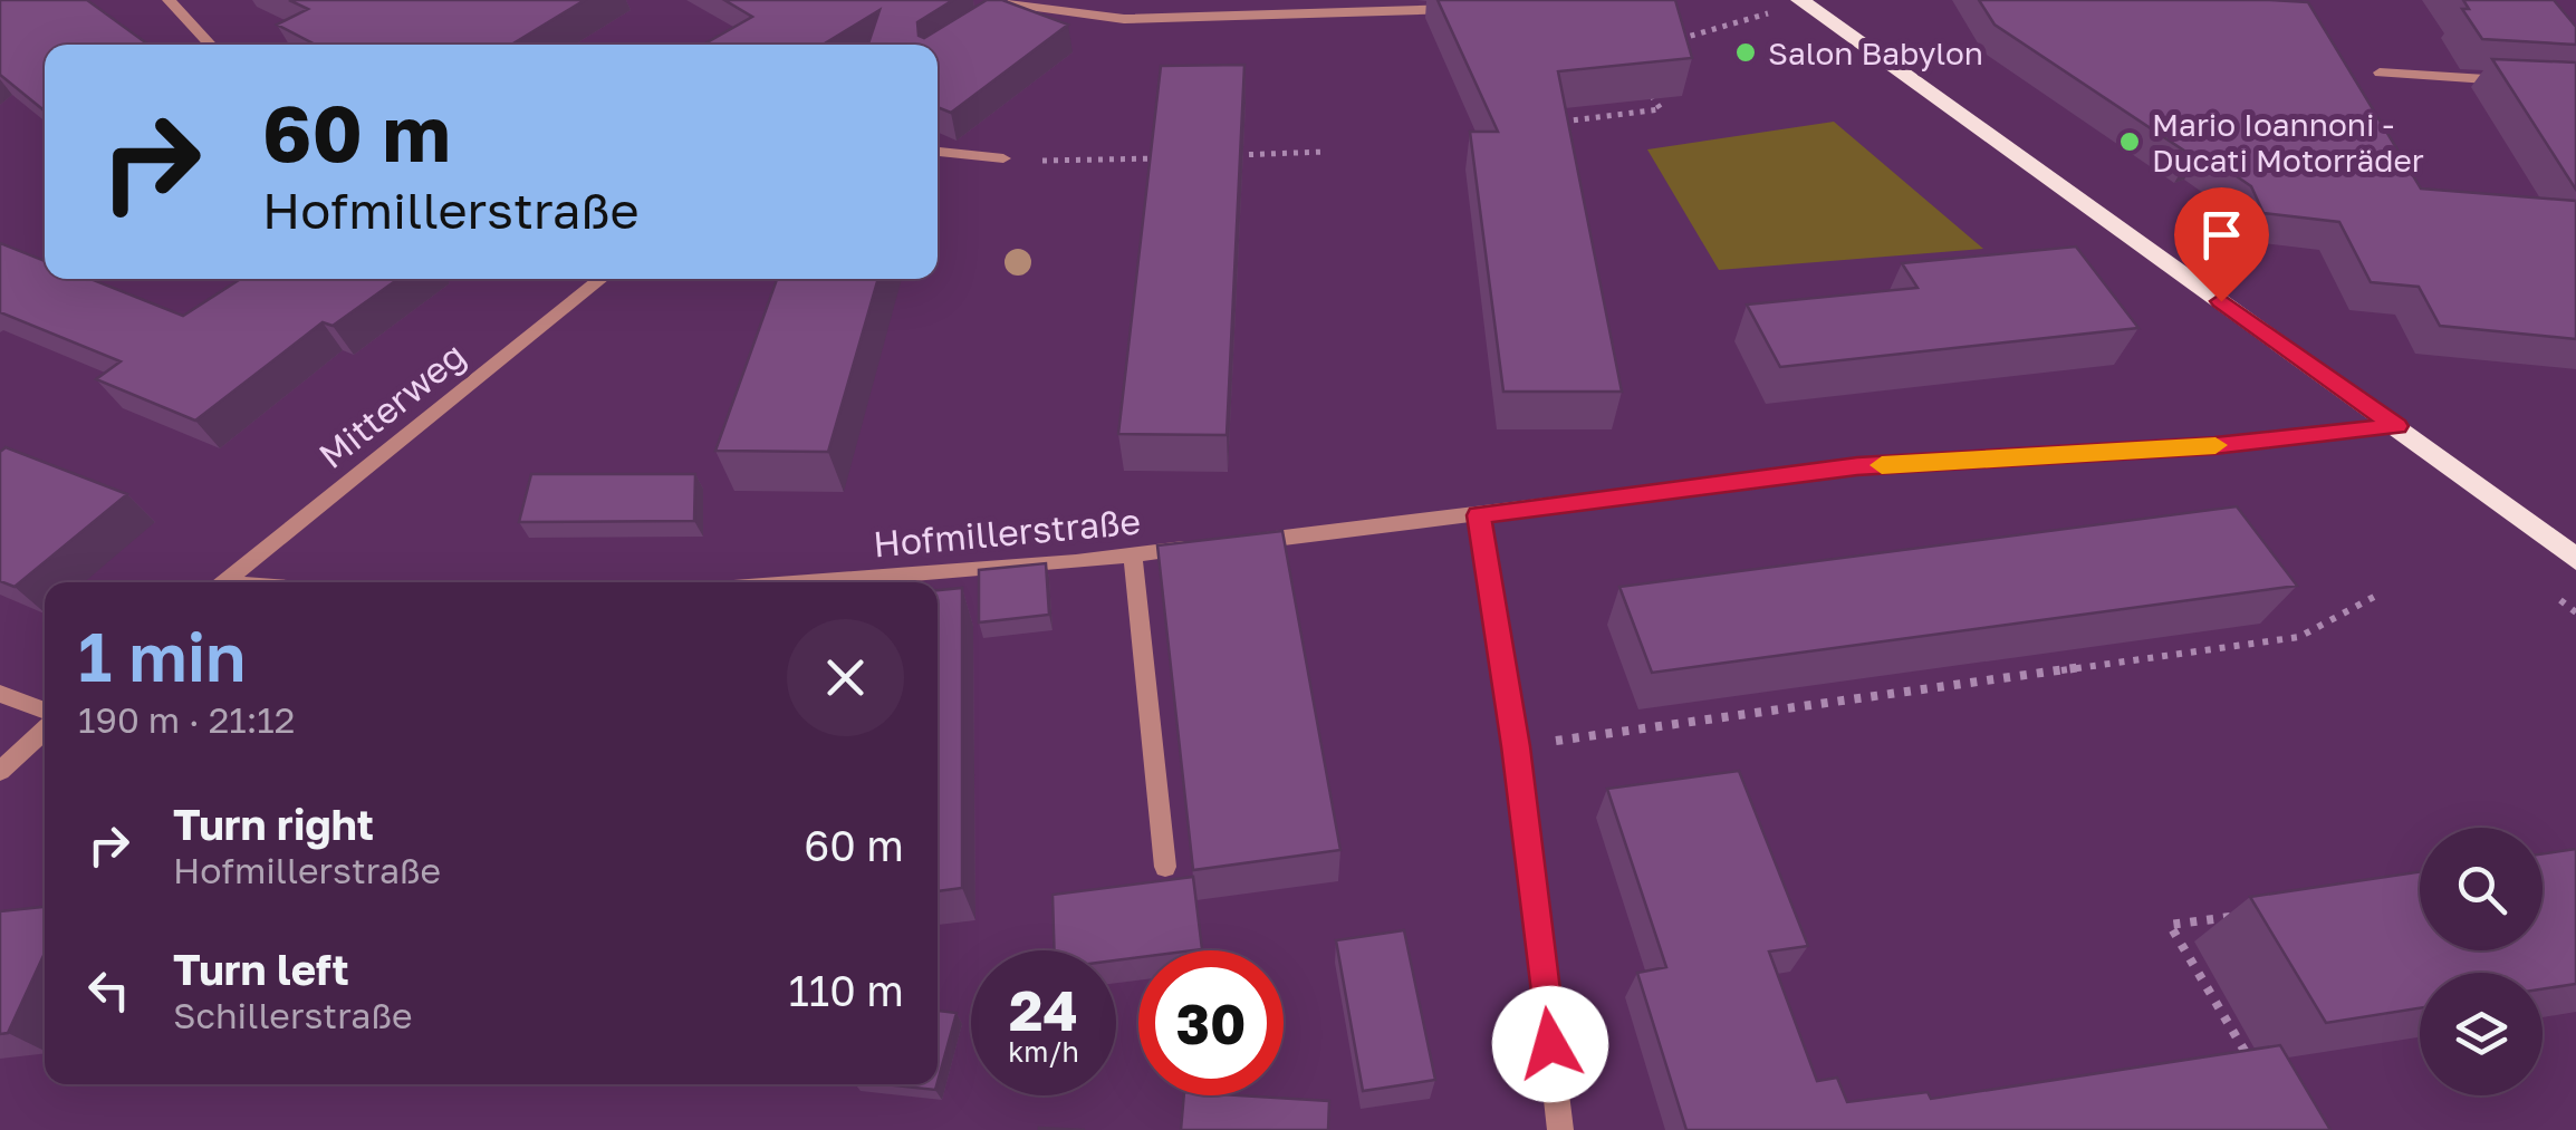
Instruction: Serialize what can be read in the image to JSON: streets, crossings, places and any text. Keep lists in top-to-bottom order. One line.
{"streets":{"street":["Mitterweg","Hofmillerstraße"]},"places":["Salon Babylon","Mario Ioannoni - Ducati Motorräder"],"page":{"turn":["60 m","Hofmillerstraße"],"heading":["1 min","190 m · 21:12"],"list":[{"name":"Turn right","note":"Hofmillerstraße","value":"60 m"},{"name":"Turn left","note":"Schillerstraße","value":"110 m"}],"speed":"24 km/h","limit":"30"}}
